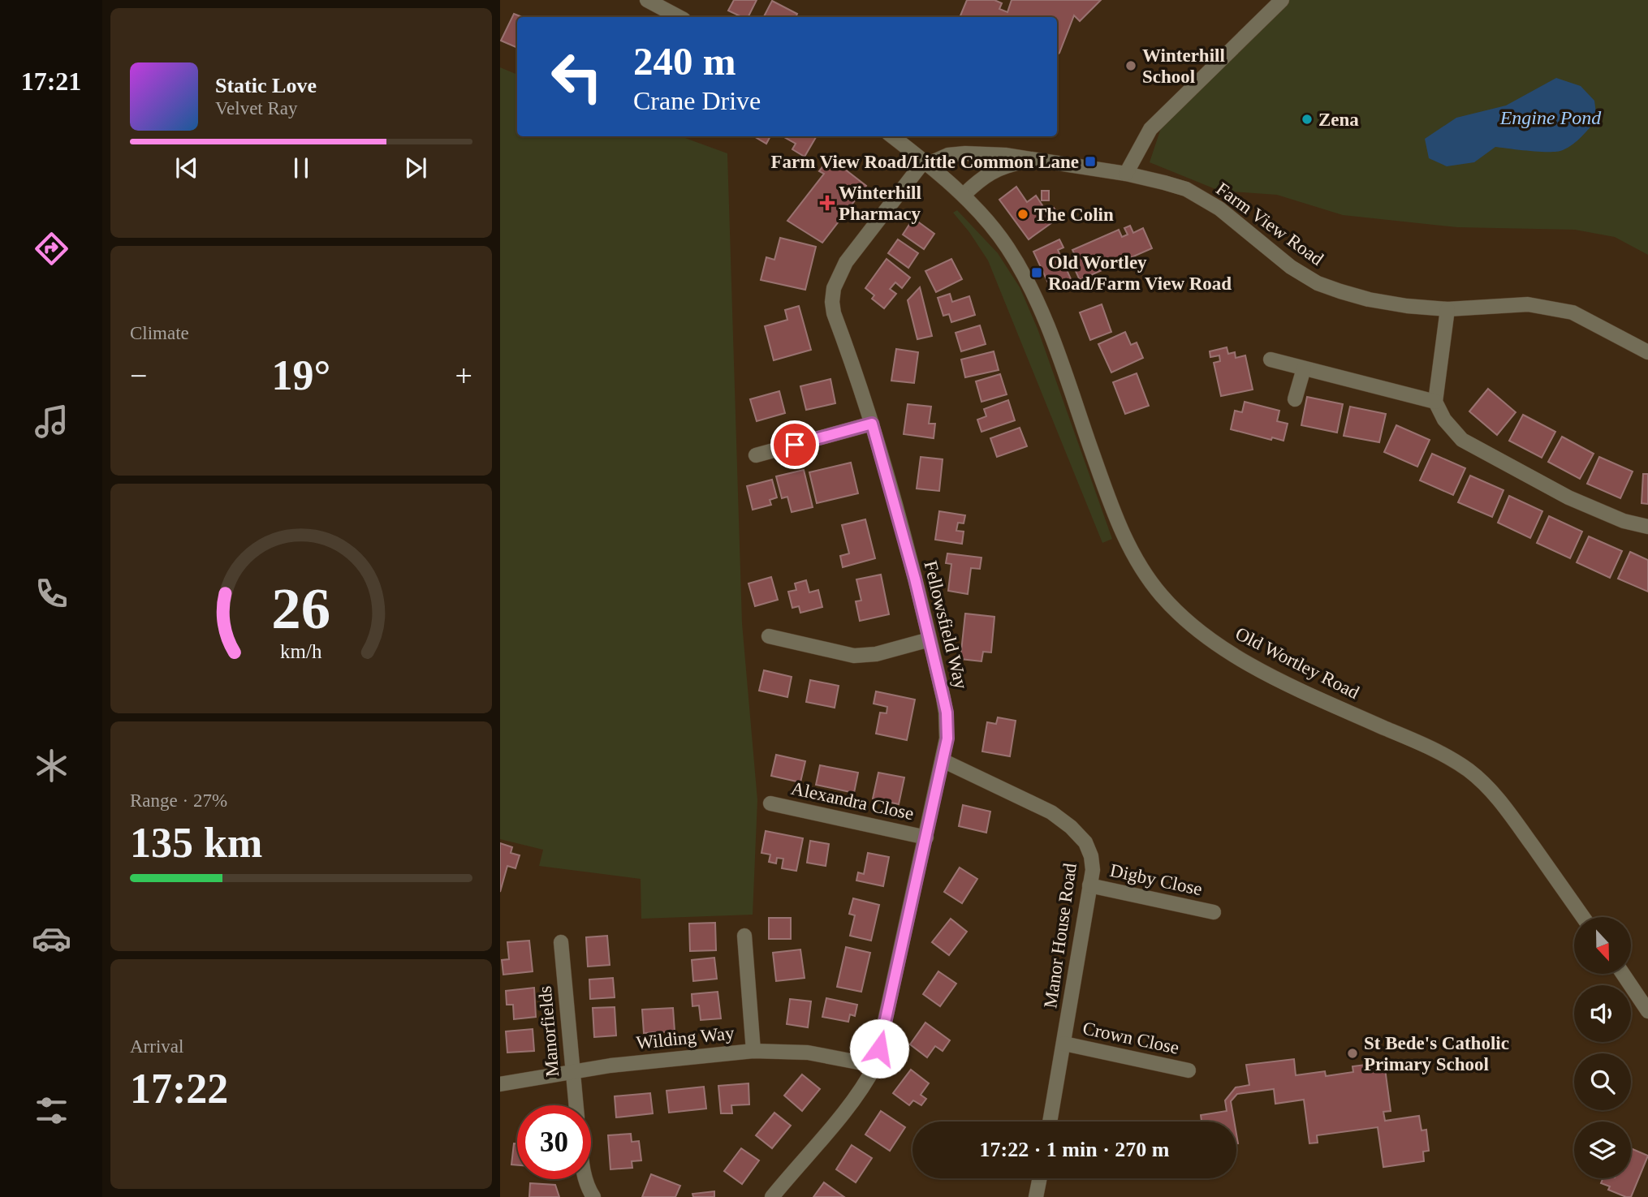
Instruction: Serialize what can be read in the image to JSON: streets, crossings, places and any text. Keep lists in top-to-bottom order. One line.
{"streets":{"street":["Farm View Road","Fellowsfield Way","Old Wortley Road","Alexandra Close","Digby Close","Manor House Road","Manorfields","Wilding Way","Crown Close"]},"crossings":[["Farm View Road","Fellowsfield Way"],["Farm View Road","Old Wortley Road"],["Fellowsfield Way","Old Wortley Road"],["Fellowsfield Way","Alexandra Close"],["Fellowsfield Way","Manor House Road"],["Fellowsfield Way","Wilding Way"],["Digby Close","Manor House Road"],["Manor House Road","Crown Close"],["Manorfields","Wilding Way"]],"water":["Engine Pond"],"places":{"other":["Winterhill School","Zena","The Colin","St Bede's Catholic Primary School"],"transit":["Farm View Road/Little Common Lane","Old Wortley Road/Farm View Road"],"health":["Winterhill Pharmacy"]},"north":"bottom","page":{"tabs":"17:21","turn":["240 m","Crane Drive"],"song":["Static Love","Velvet Ray"],"tile":["Climate",["Range · 27%","135 km"],["Arrival","17:22"]],"heat":["−","19°","+"],"limit":"30","trip":"17:22 · 1 min · 270 m","gauge":["26","km/h"]}}
